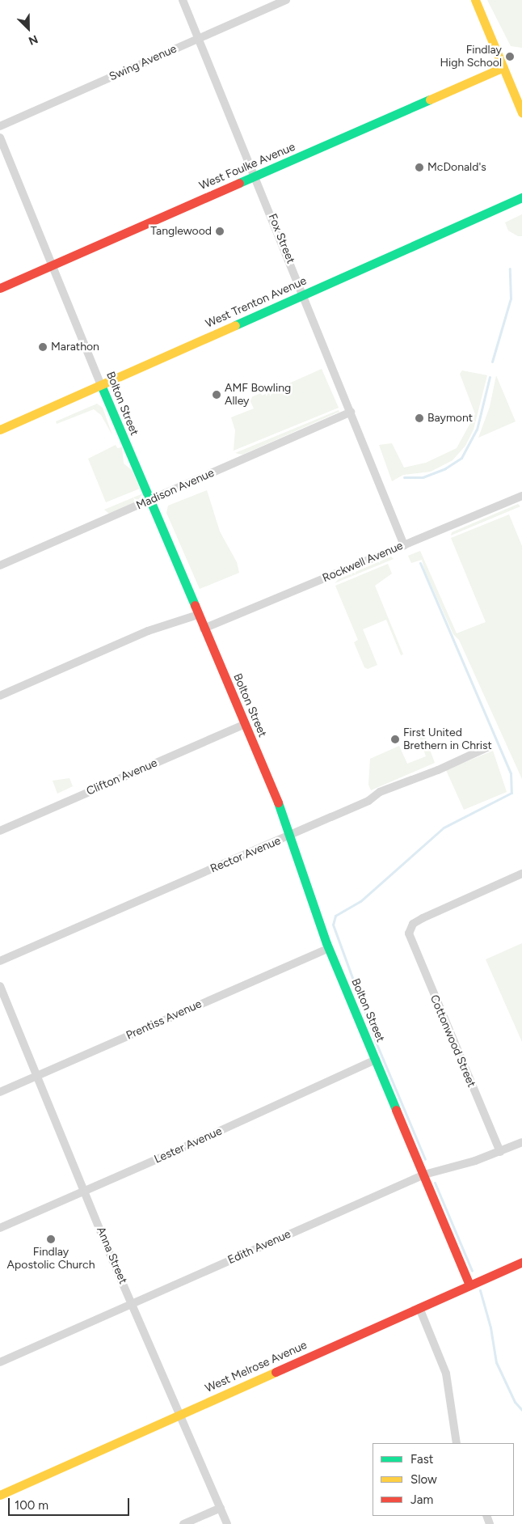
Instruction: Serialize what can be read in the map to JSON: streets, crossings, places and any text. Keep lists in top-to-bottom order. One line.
{"streets":{"street":["Swing Avenue","West Foulke Avenue","Fox Street","West Trenton Avenue","Bolton Street","Madison Avenue","Rockwell Avenue","Clifton Avenue","Rector Avenue","Prentiss Avenue","Cottonwood Street","Lester Avenue","Edith Avenue","Anna Street","West Melrose Avenue"]},"crossings":[["Swing Avenue","Fox Street"],["West Foulke Avenue","Fox Street"],["West Foulke Avenue","Bolton Street"],["Fox Street","West Trenton Avenue"],["Fox Street","Madison Avenue"],["Fox Street","Rockwell Avenue"],["West Trenton Avenue","Bolton Street"],["Bolton Street","Madison Avenue"],["Bolton Street","Rockwell Avenue"],["Bolton Street","Clifton Avenue"],["Bolton Street","Rector Avenue"],["Bolton Street","Prentiss Avenue"],["Bolton Street","Lester Avenue"],["Bolton Street","Edith Avenue"],["Bolton Street","West Melrose Avenue"],["Prentiss Avenue","Anna Street"],["Cottonwood Street","Edith Avenue"],["Lester Avenue","Anna Street"],["Edith Avenue","Anna Street"],["Anna Street","West Melrose Avenue"]],"places":["Findlay High School","McDonald's","Tanglewood","Marathon","AMF Bowling Alley","Baymont","First United Brethern in Christ","Findlay Apostolic Church"],"legend":["Fast","Slow","Jam"],"scale_bar":"100 m","north":"bottom right"}
